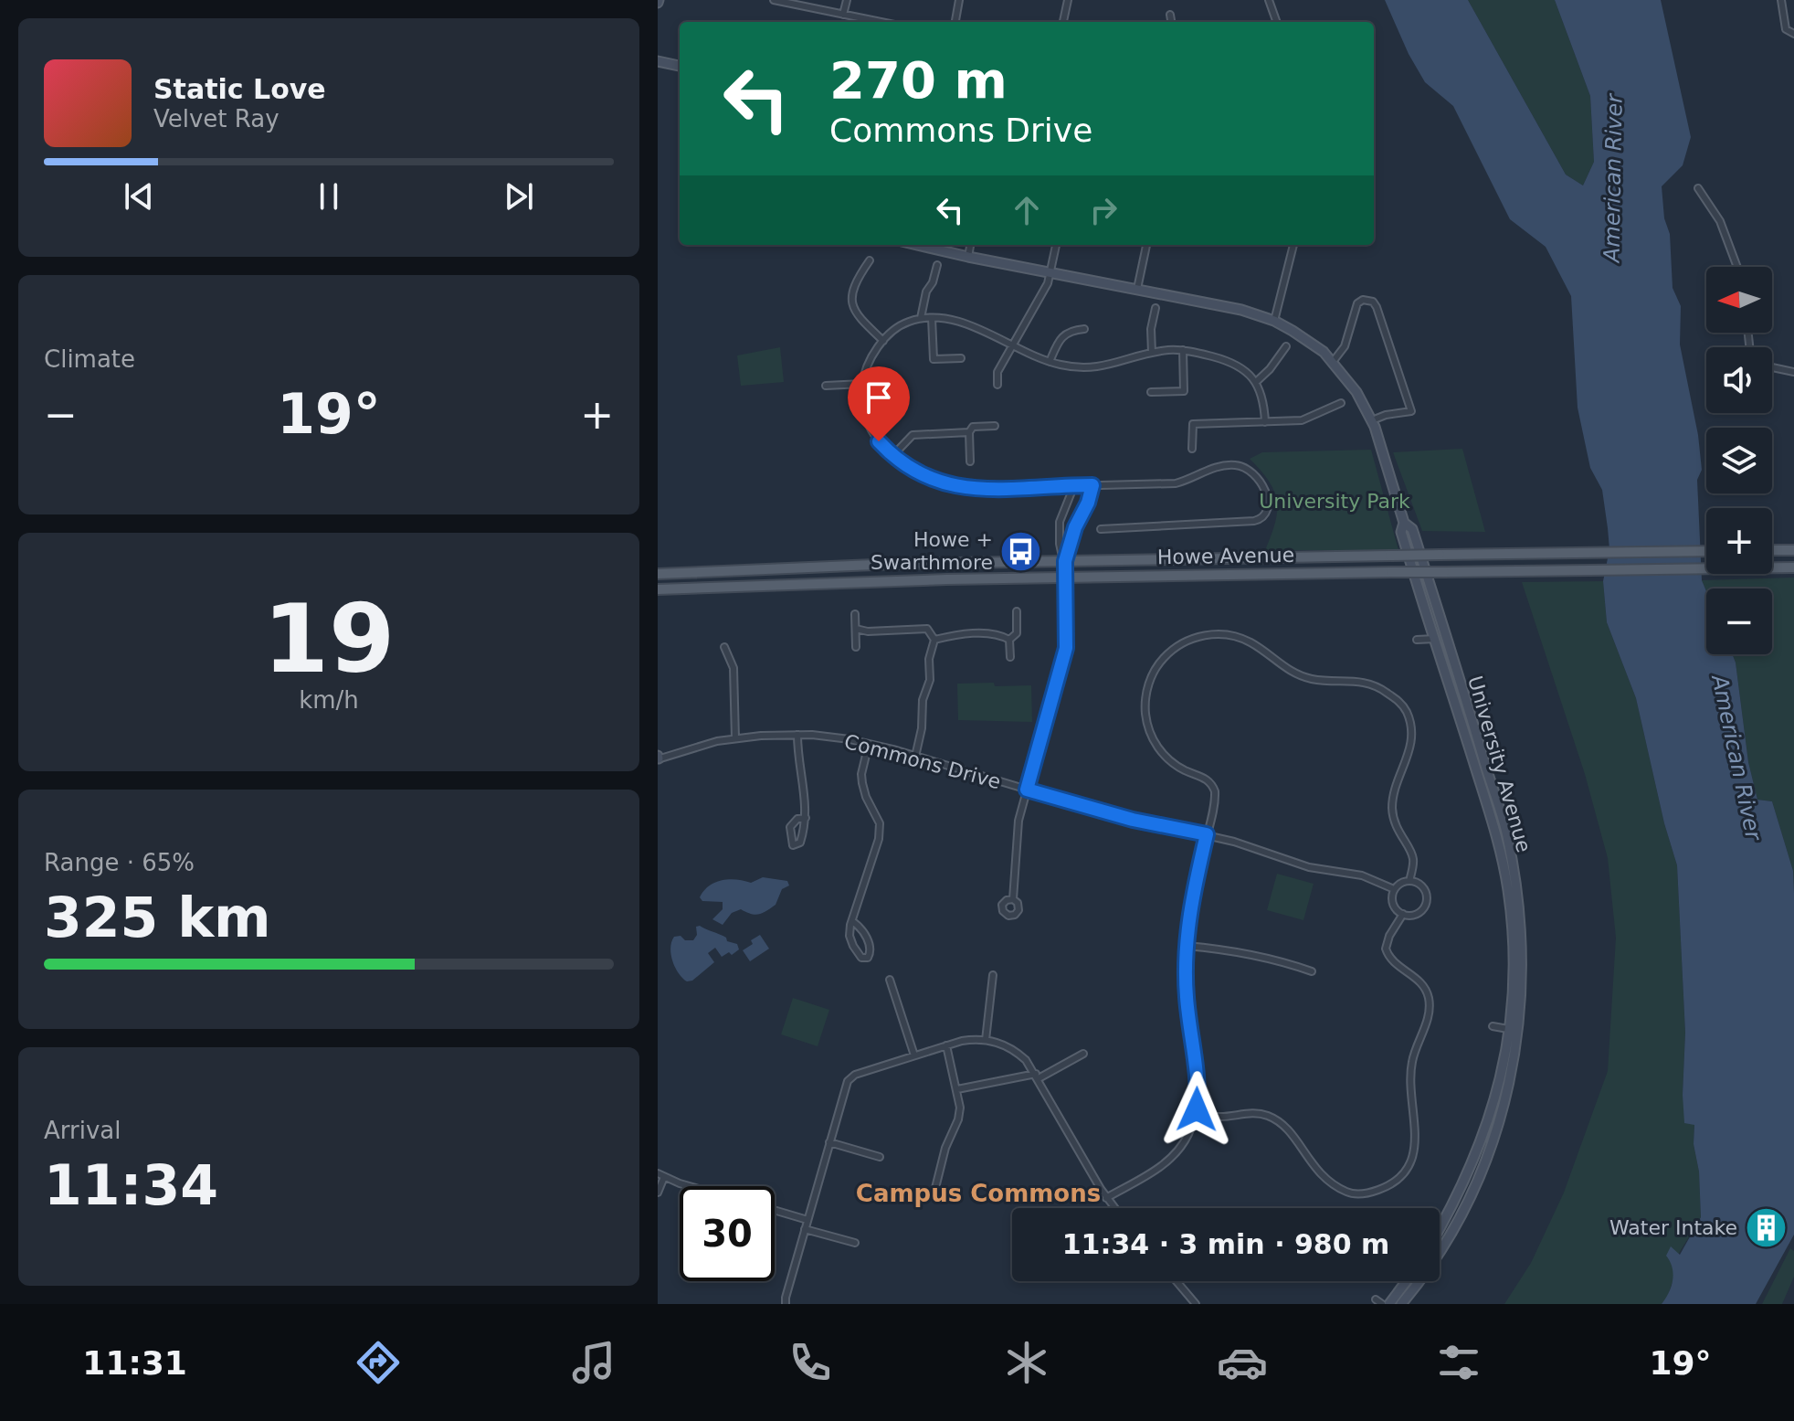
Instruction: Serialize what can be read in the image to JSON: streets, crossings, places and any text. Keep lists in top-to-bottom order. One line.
{"streets":{"main road":["Howe Avenue"],"street":["Commons Drive","University Avenue"]},"districts":["Campus Commons"],"water":["American River"],"parks":["University Park"],"places":{"bus stop":["Howe + Swarthmore"],"building":["Water Intake"]},"north":"left","page":{"turn":["270 m","Commons Drive"],"song":["Static Love","Velvet Ray"],"map_buttons":["+","−"],"tile":["Climate",["19","km/h"],["Range · 65%","325 km"],["Arrival","11:34"]],"heat":["−","19°","+"],"limit":"30","trip":"11:34 · 3 min · 980 m","tabs":["11:31","19°"]}}
